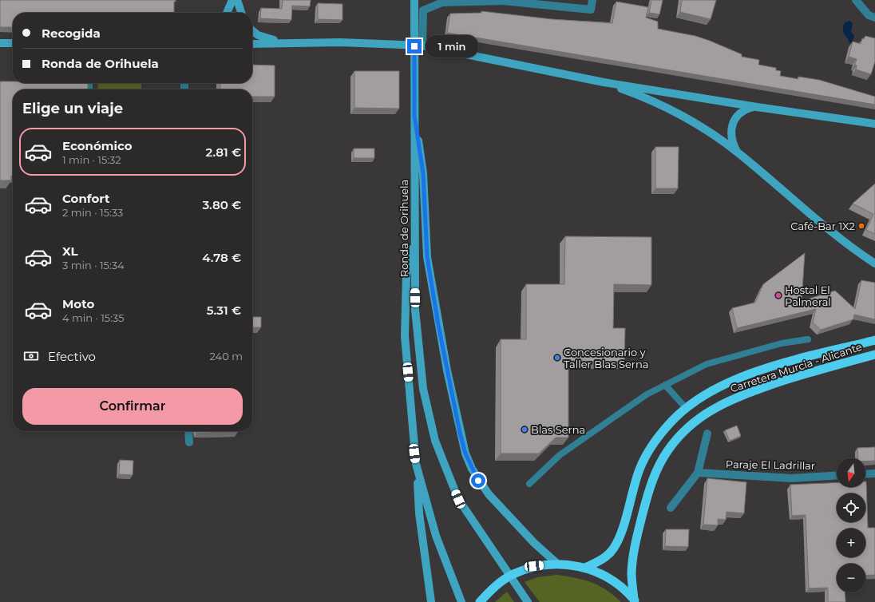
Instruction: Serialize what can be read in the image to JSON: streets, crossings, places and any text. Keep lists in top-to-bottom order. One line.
{"streets":{"highway":["Carretera Murcia - Alicante"],"main road":["Ronda de Orihuela"],"street":["Paraje El Ladrillar"]},"places":["Café-Bar 1X2","Hostal El Palmeral","Concesionario y Taller Blas Serna","Blas Serna"],"north":"bottom","page":{"banner":["Recogida","Ronda de Orihuela"],"bubble":"1 min","heading":"Elige un viaje","list":[{"name":"Económico","note":"1 min · 15:32","value":"2.81 €"},{"name":"Confort","note":"2 min · 15:33","value":"3.80 €"},{"name":"XL","note":"3 min · 15:34","value":"4.78 €"},{"name":"Moto","note":"4 min · 15:35","value":"5.31 €"}],"pay":["Efectivo","240 m"],"buttons":"Confirmar","map_buttons":["+","−"]}}
